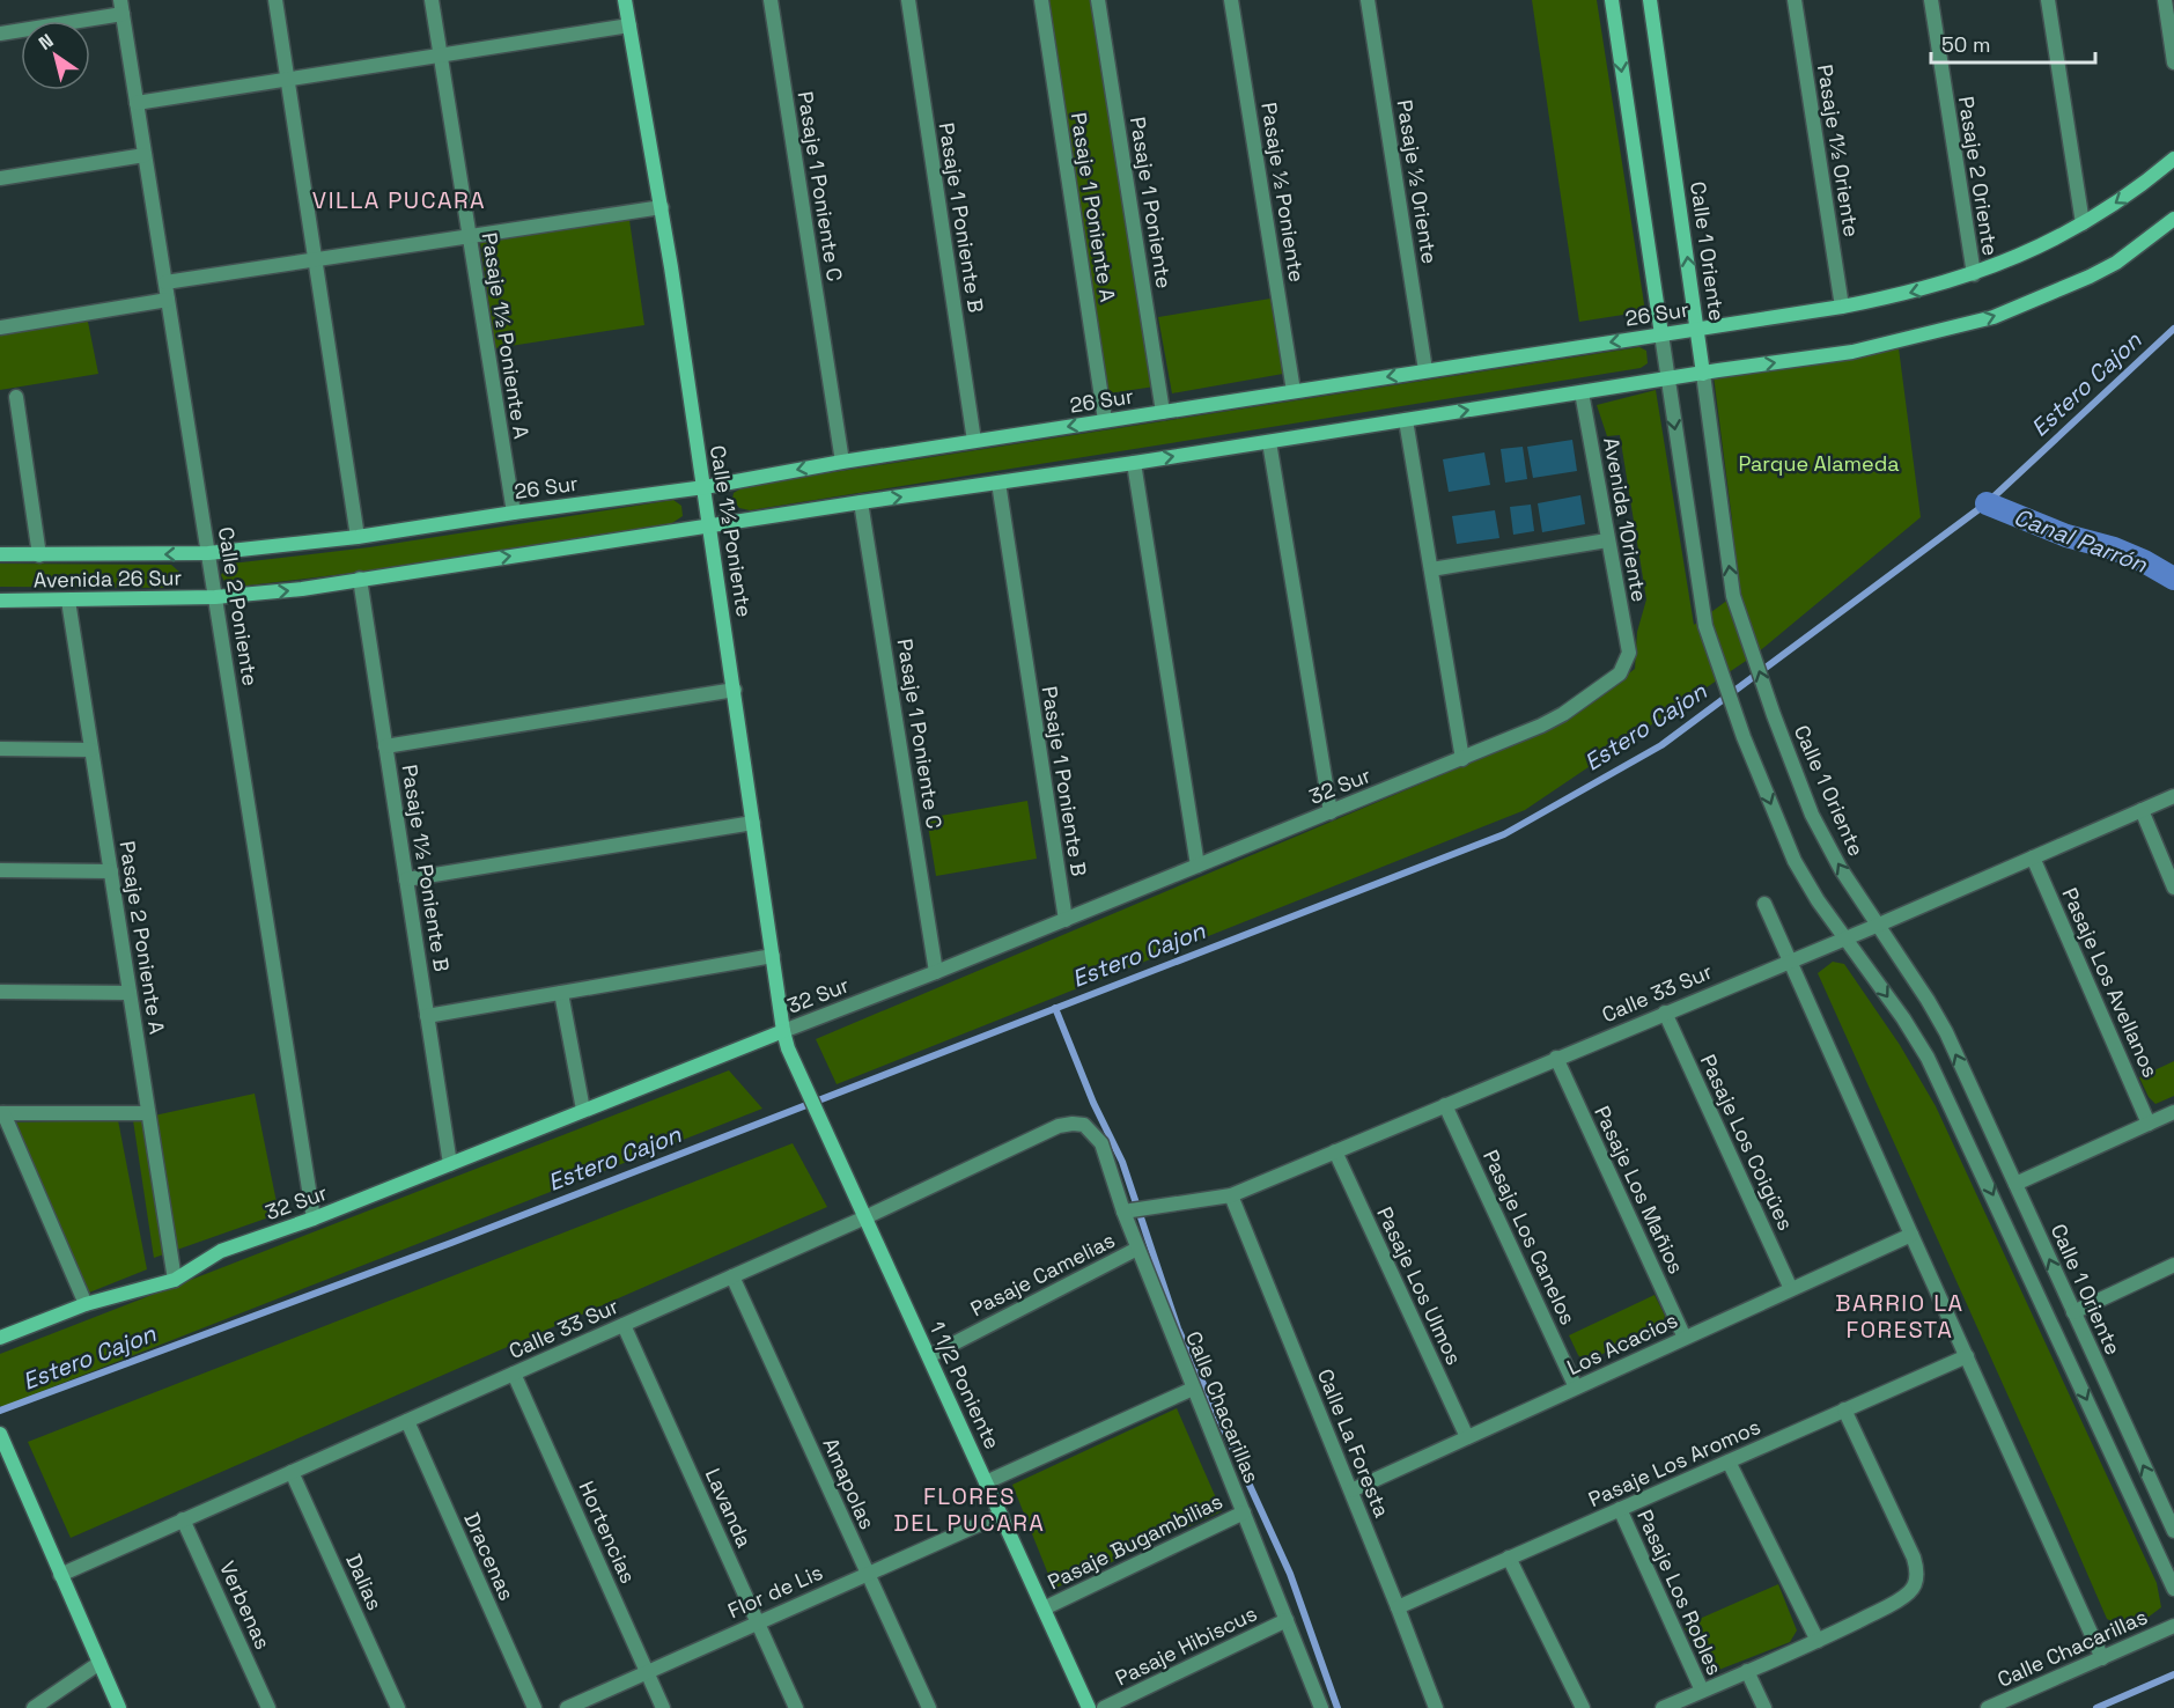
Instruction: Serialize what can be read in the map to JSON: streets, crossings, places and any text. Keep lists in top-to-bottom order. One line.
{"streets":{"street":["Pasaje 1½ Oriente","Pasaje 2 Oriente","Pasaje ½ Oriente","Pasaje 1 Poniente C","Pasaje ½ Poniente","Pasaje 1 Poniente","Pasaje 1 Poniente A","Pasaje 1 Poniente B","Calle 1 Oriente","26 Sur","Pasaje 1½ Poniente A","Avenida 1Oriente","Calle 1½ Poniente","Avenida 26 Sur","Calle 2 Poniente","32 Sur","Pasaje 1½ Poniente B","Pasaje 2 Poniente A","Pasaje Los Avellanos","Calle 33 Sur","Pasaje Los Coigües","Pasaje Los Mañios","Pasaje Los Canelos","Pasaje Camelias","Pasaje Los Ulmos","Los Acacios","1 1/2 Poniente","Calle Chacarillas","Calle La Foresta","Pasaje Los Aromos","Amapolas","Lavanda","Hortencias","Pasaje Bugambilias","Dracenas","Dalias","Flor de Lis","Pasaje Los Robles","Verbenas","Pasaje Hibiscus"]},"crossings":[["Pasaje 1½ Oriente","26 Sur"],["Pasaje 2 Oriente","26 Sur"],["Pasaje ½ Oriente","26 Sur"],["Pasaje 1 Poniente C","26 Sur"],["Pasaje 1 Poniente C","32 Sur"],["Pasaje ½ Poniente","26 Sur"],["Pasaje 1 Poniente","26 Sur"],["Pasaje 1 Poniente A","26 Sur"],["Pasaje 1 Poniente B","26 Sur"],["Pasaje 1 Poniente B","32 Sur"],["Calle 1 Oriente","26 Sur"],["Calle 1 Oriente","Calle 33 Sur"],["26 Sur","Pasaje 1½ Poniente A"],["26 Sur","Calle 1½ Poniente"],["26 Sur","Calle 2 Poniente"],["Avenida 1Oriente","32 Sur"],["Calle 1½ Poniente","32 Sur"],["Calle 1½ Poniente","1 1/2 Poniente"],["Avenida 26 Sur","Calle 2 Poniente"],["Avenida 26 Sur","Pasaje 2 Poniente A"],["Calle 2 Poniente","32 Sur"],["32 Sur","Pasaje 1½ Poniente B"],["32 Sur","Pasaje 2 Poniente A"],["Pasaje Los Avellanos","Calle 33 Sur"],["Calle 33 Sur","Pasaje Los Coigües"],["Calle 33 Sur","Pasaje Los Mañios"],["Calle 33 Sur","Pasaje Los Canelos"],["Calle 33 Sur","Pasaje Los Ulmos"],["Calle 33 Sur","1 1/2 Poniente"],["Calle 33 Sur","Calle Chacarillas"],["Calle 33 Sur","Calle La Foresta"],["Calle 33 Sur","Amapolas"],["Calle 33 Sur","Lavanda"],["Calle 33 Sur","Hortencias"],["Calle 33 Sur","Dracenas"],["Calle 33 Sur","Dalias"],["Calle 33 Sur","Verbenas"],["Pasaje Los Coigües","Los Acacios"],["Pasaje Los Mañios","Los Acacios"],["Pasaje Los Canelos","Los Acacios"],["Pasaje Camelias","1 1/2 Poniente"],["Pasaje Camelias","Calle Chacarillas"],["Pasaje Los Ulmos","Los Acacios"],["Los Acacios","Calle La Foresta"],["1 1/2 Poniente","Pasaje Bugambilias"],["1 1/2 Poniente","Flor de Lis"],["Calle Chacarillas","Pasaje Bugambilias"],["Calle Chacarillas","Pasaje Hibiscus"],["Calle La Foresta","Pasaje Los Aromos"],["Pasaje Los Aromos","Pasaje Los Robles"],["Amapolas","Flor de Lis"],["Lavanda","Flor de Lis"],["Hortencias","Flor de Lis"]],"districts":["VILLA PUCARA","BARRIO LA FORESTA","FLORES DEL PUCARA"],"water":["Estero Cajon","Canal Parrón"],"parks":["Parque Alameda"],"scale_bar":"50 m","north":"top left"}
